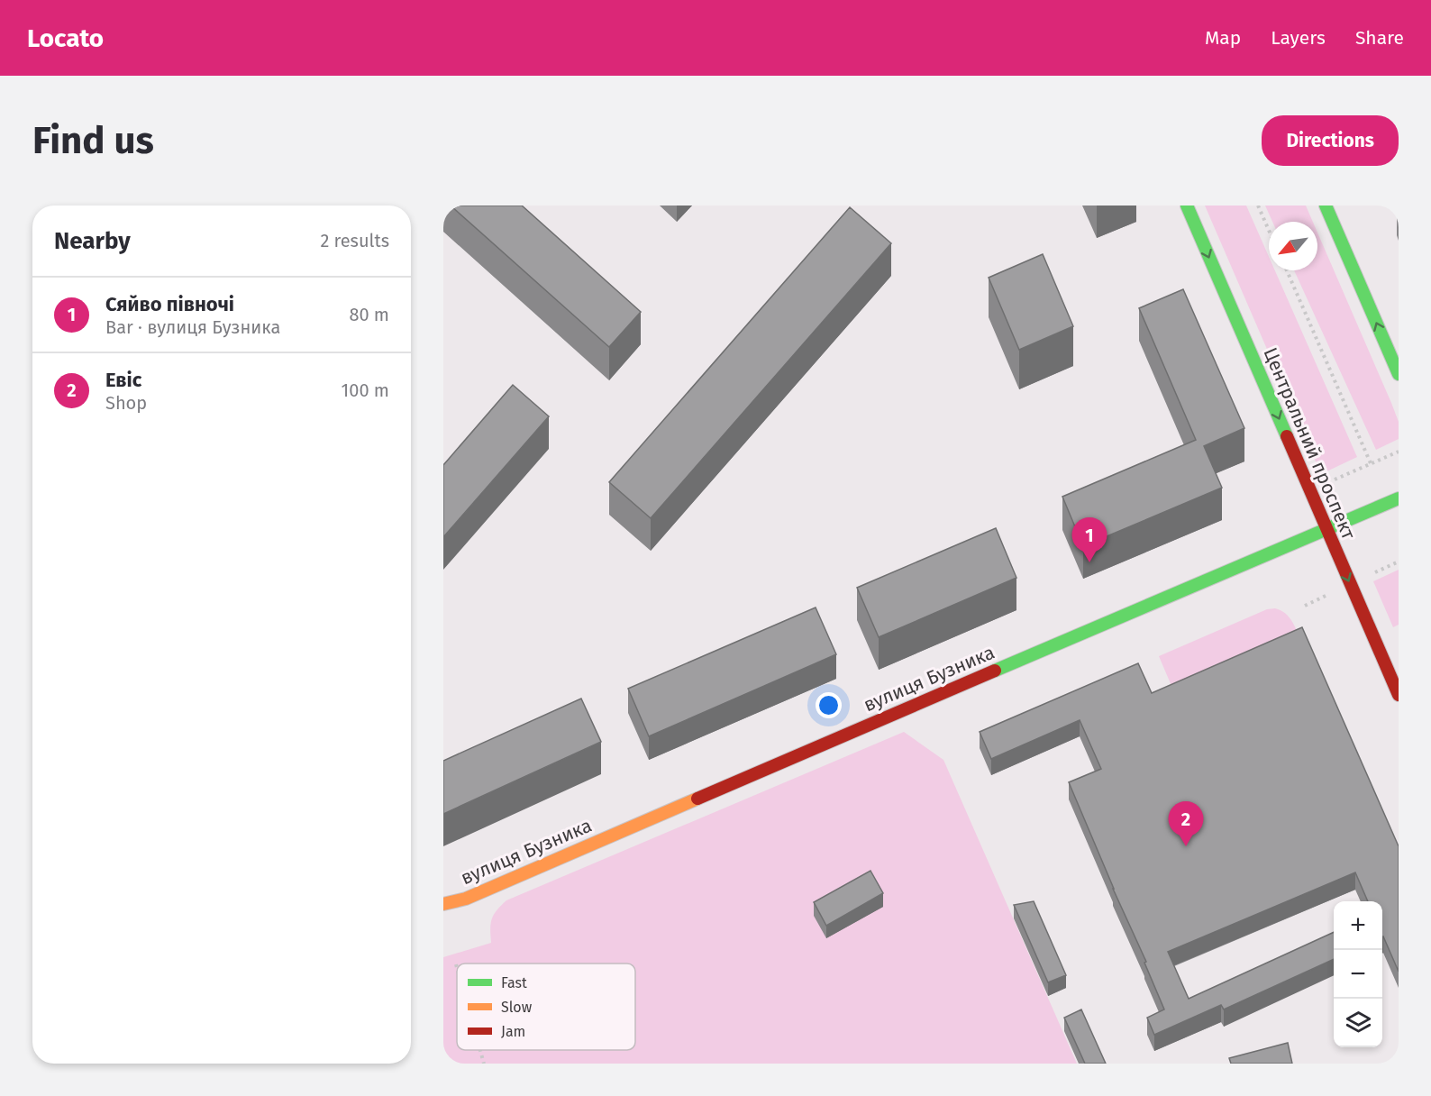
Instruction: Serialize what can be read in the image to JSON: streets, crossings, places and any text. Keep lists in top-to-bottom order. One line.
{"streets":{"street":["Центральний проспект","вулиця Бузника"]},"crossings":[["Центральний проспект","вулиця Бузника"]],"one_way":["Центральний проспект"],"legend":["Fast","Slow","Jam"],"north":"bottom left","page":{"header":"Locato","nav":["Map","Layers","Share"],"buttons":"Directions","title":"Find us","heading":["Nearby","2 results"],"list":[{"mark":"1","name":"Сяйво півночі","note":"Bar · вулиця Бузника","value":"80 m"},{"mark":"2","name":"Евіс","note":"Shop","value":"100 m"}],"pins":["1","2"],"map_buttons":["+","−"]}}
